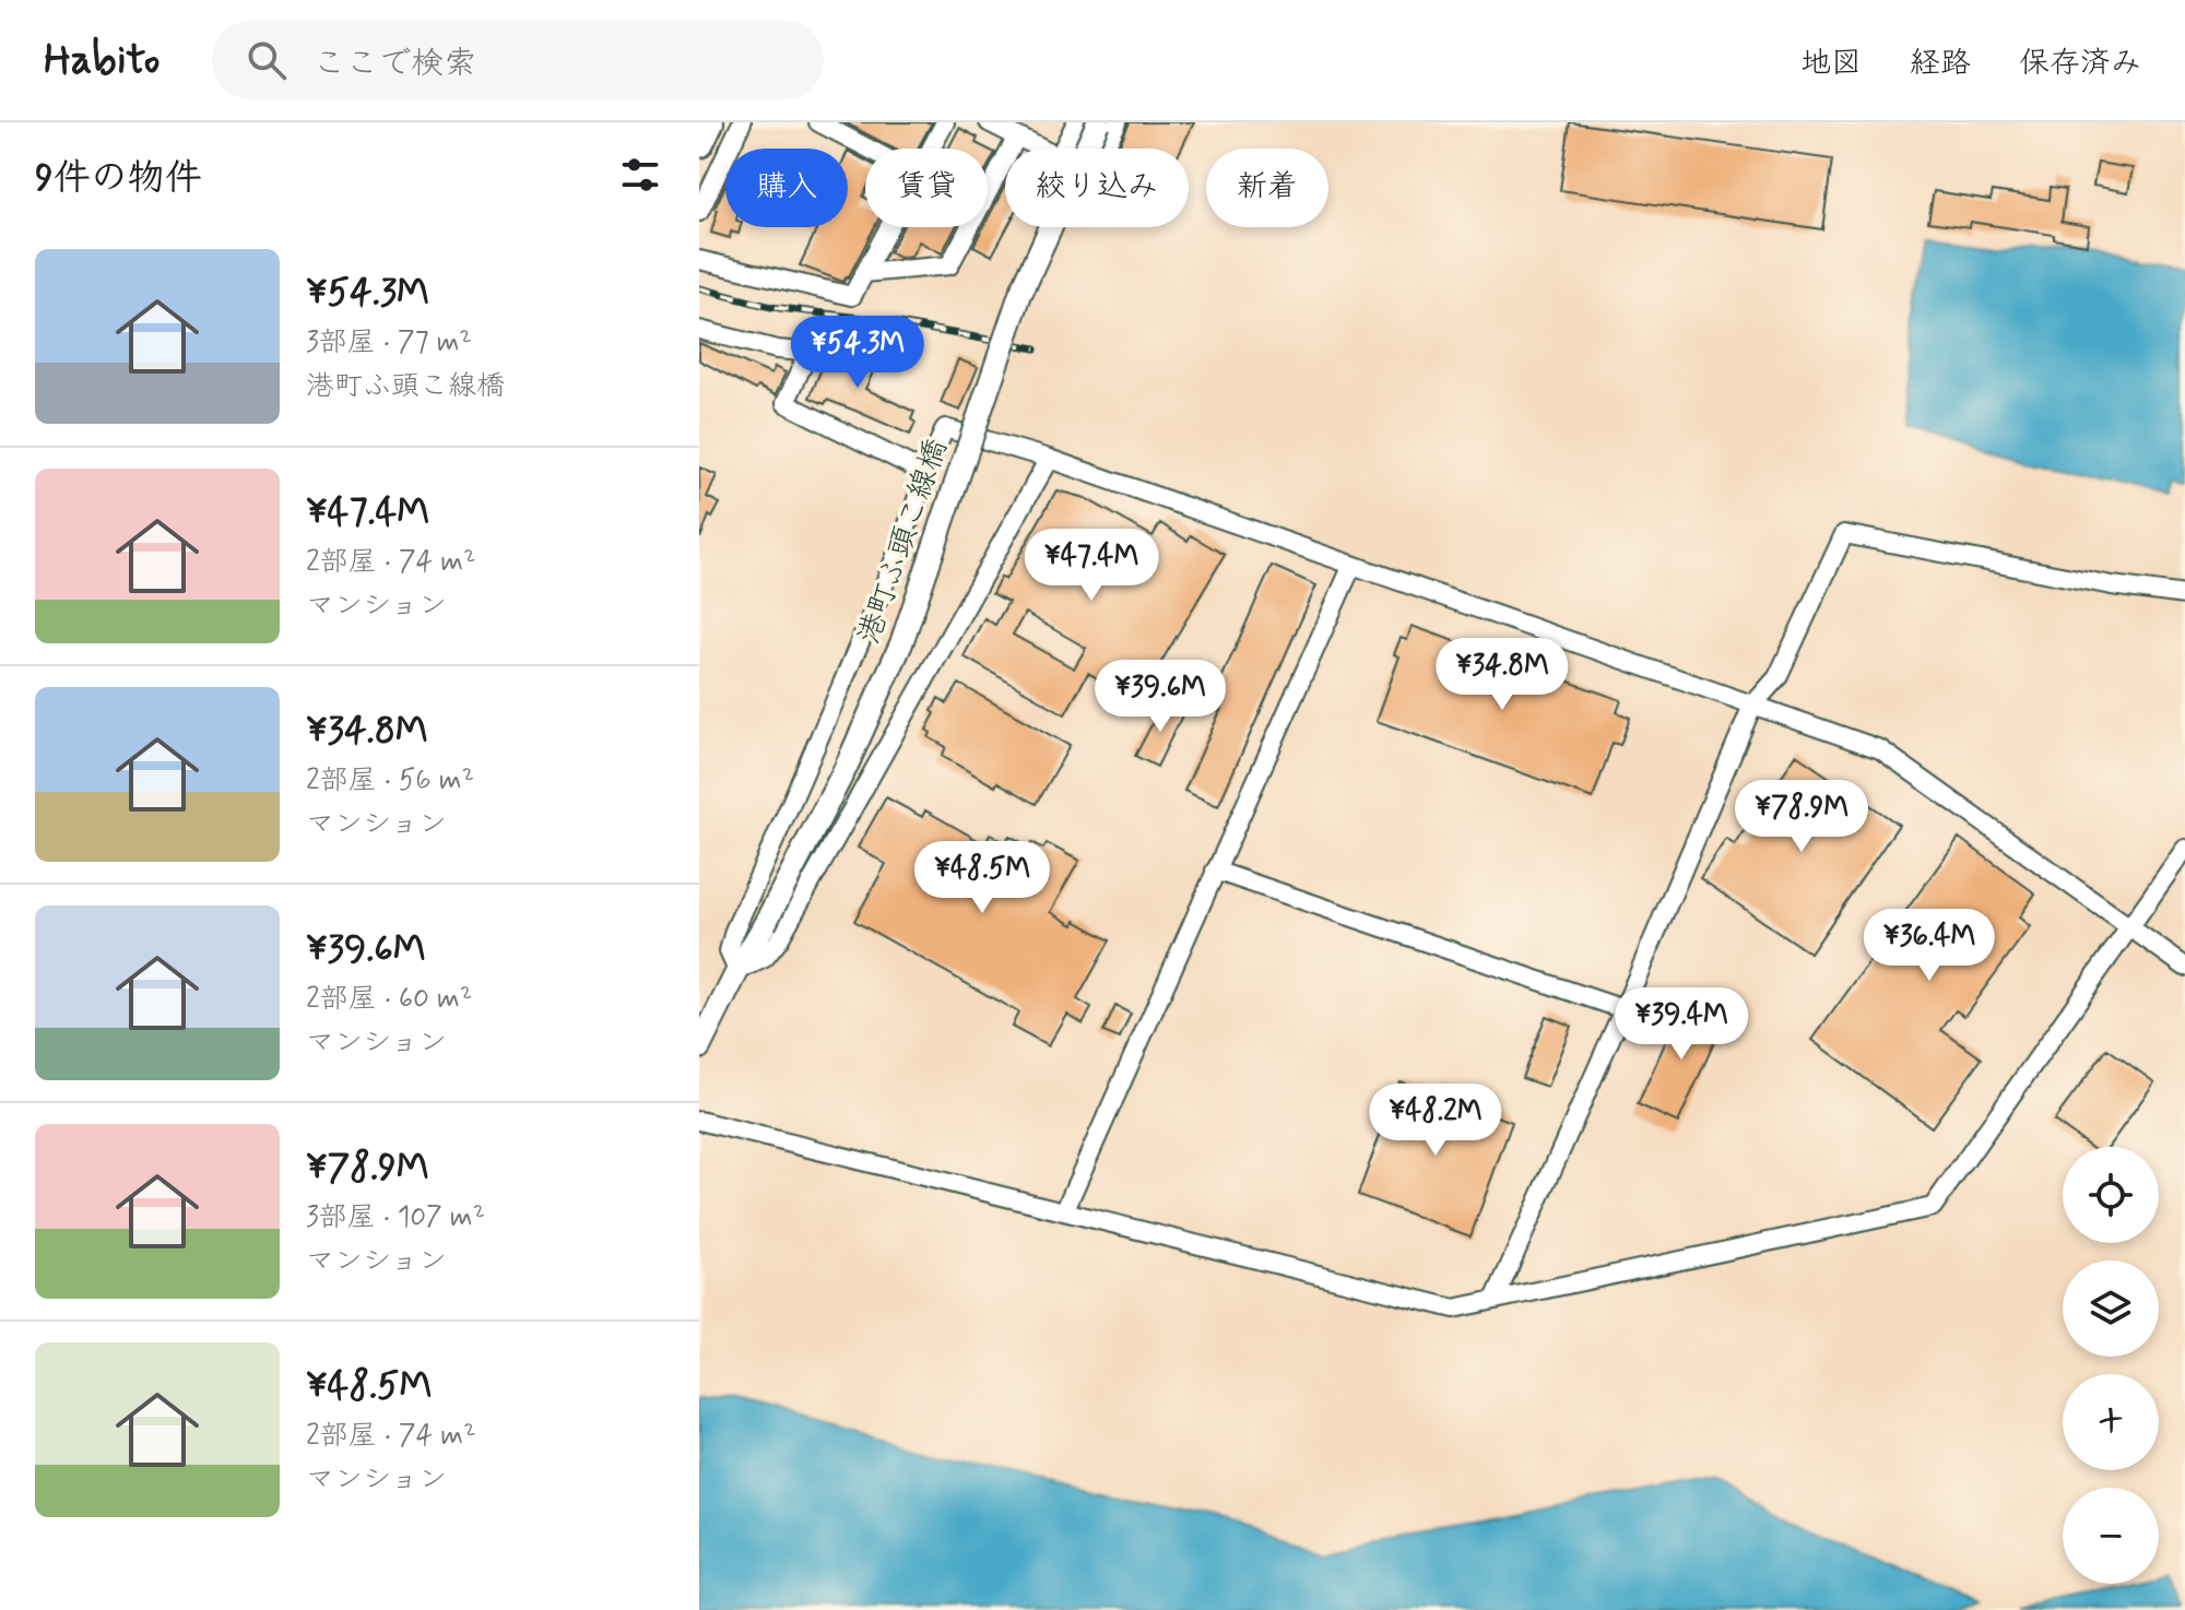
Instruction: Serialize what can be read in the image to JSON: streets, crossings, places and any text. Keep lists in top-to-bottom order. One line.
{"streets":{"street":["港町ふ頭こ線橋"]},"page":{"header":"Habito","search":"ここで検索","nav":["地図","経路","保存済み"],"heading":"9件の物件","chip":["購入","賃貸","絞り込み","新着"],"list":[{"name":"¥54.3M","note":"3部屋 · 77 m² · 港町ふ頭こ線橋"},{"name":"¥47.4M","note":"2部屋 · 74 m² · マンション"},{"name":"¥34.8M","note":"2部屋 · 56 m² · マンション"},{"name":"¥39.6M","note":"2部屋 · 60 m² · マンション"},{"name":"¥78.9M","note":"3部屋 · 107 m² · マンション"},{"name":"¥48.5M","note":"2部屋 · 74 m² · マンション"}],"price":["¥54.3M","¥47.4M","¥34.8M","¥39.6M","¥78.9M","¥48.5M","¥36.4M","¥39.4M","¥48.2M"],"map_buttons":["+","−"]}}
